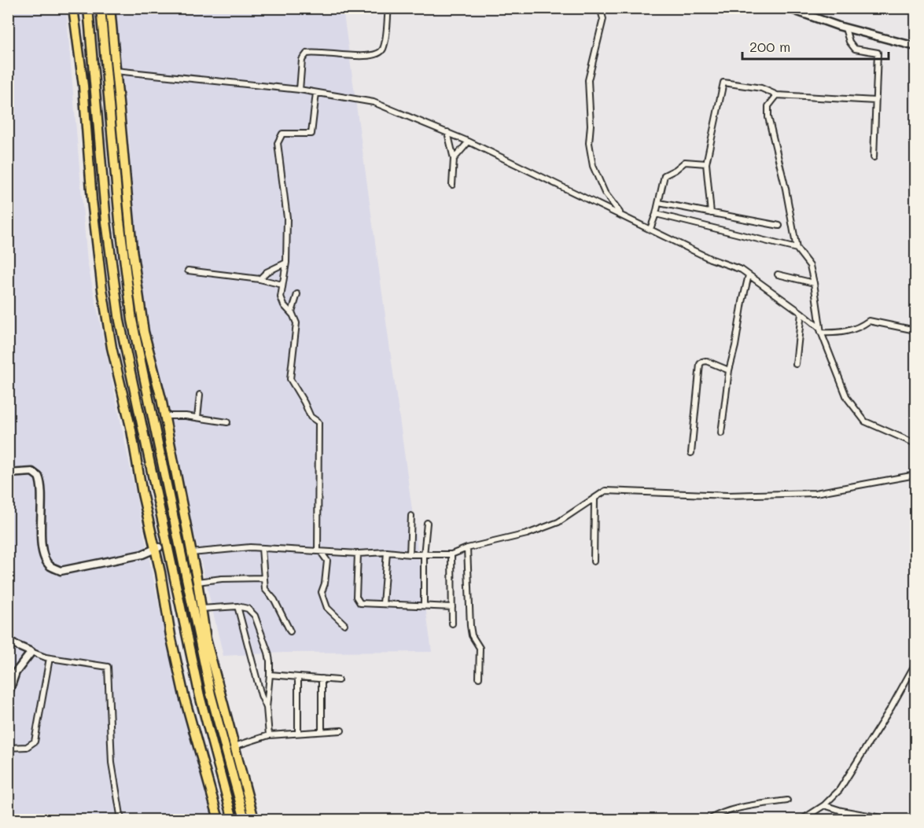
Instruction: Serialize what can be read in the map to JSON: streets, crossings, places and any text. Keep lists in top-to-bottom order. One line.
{"scale_bar":"200 m"}
